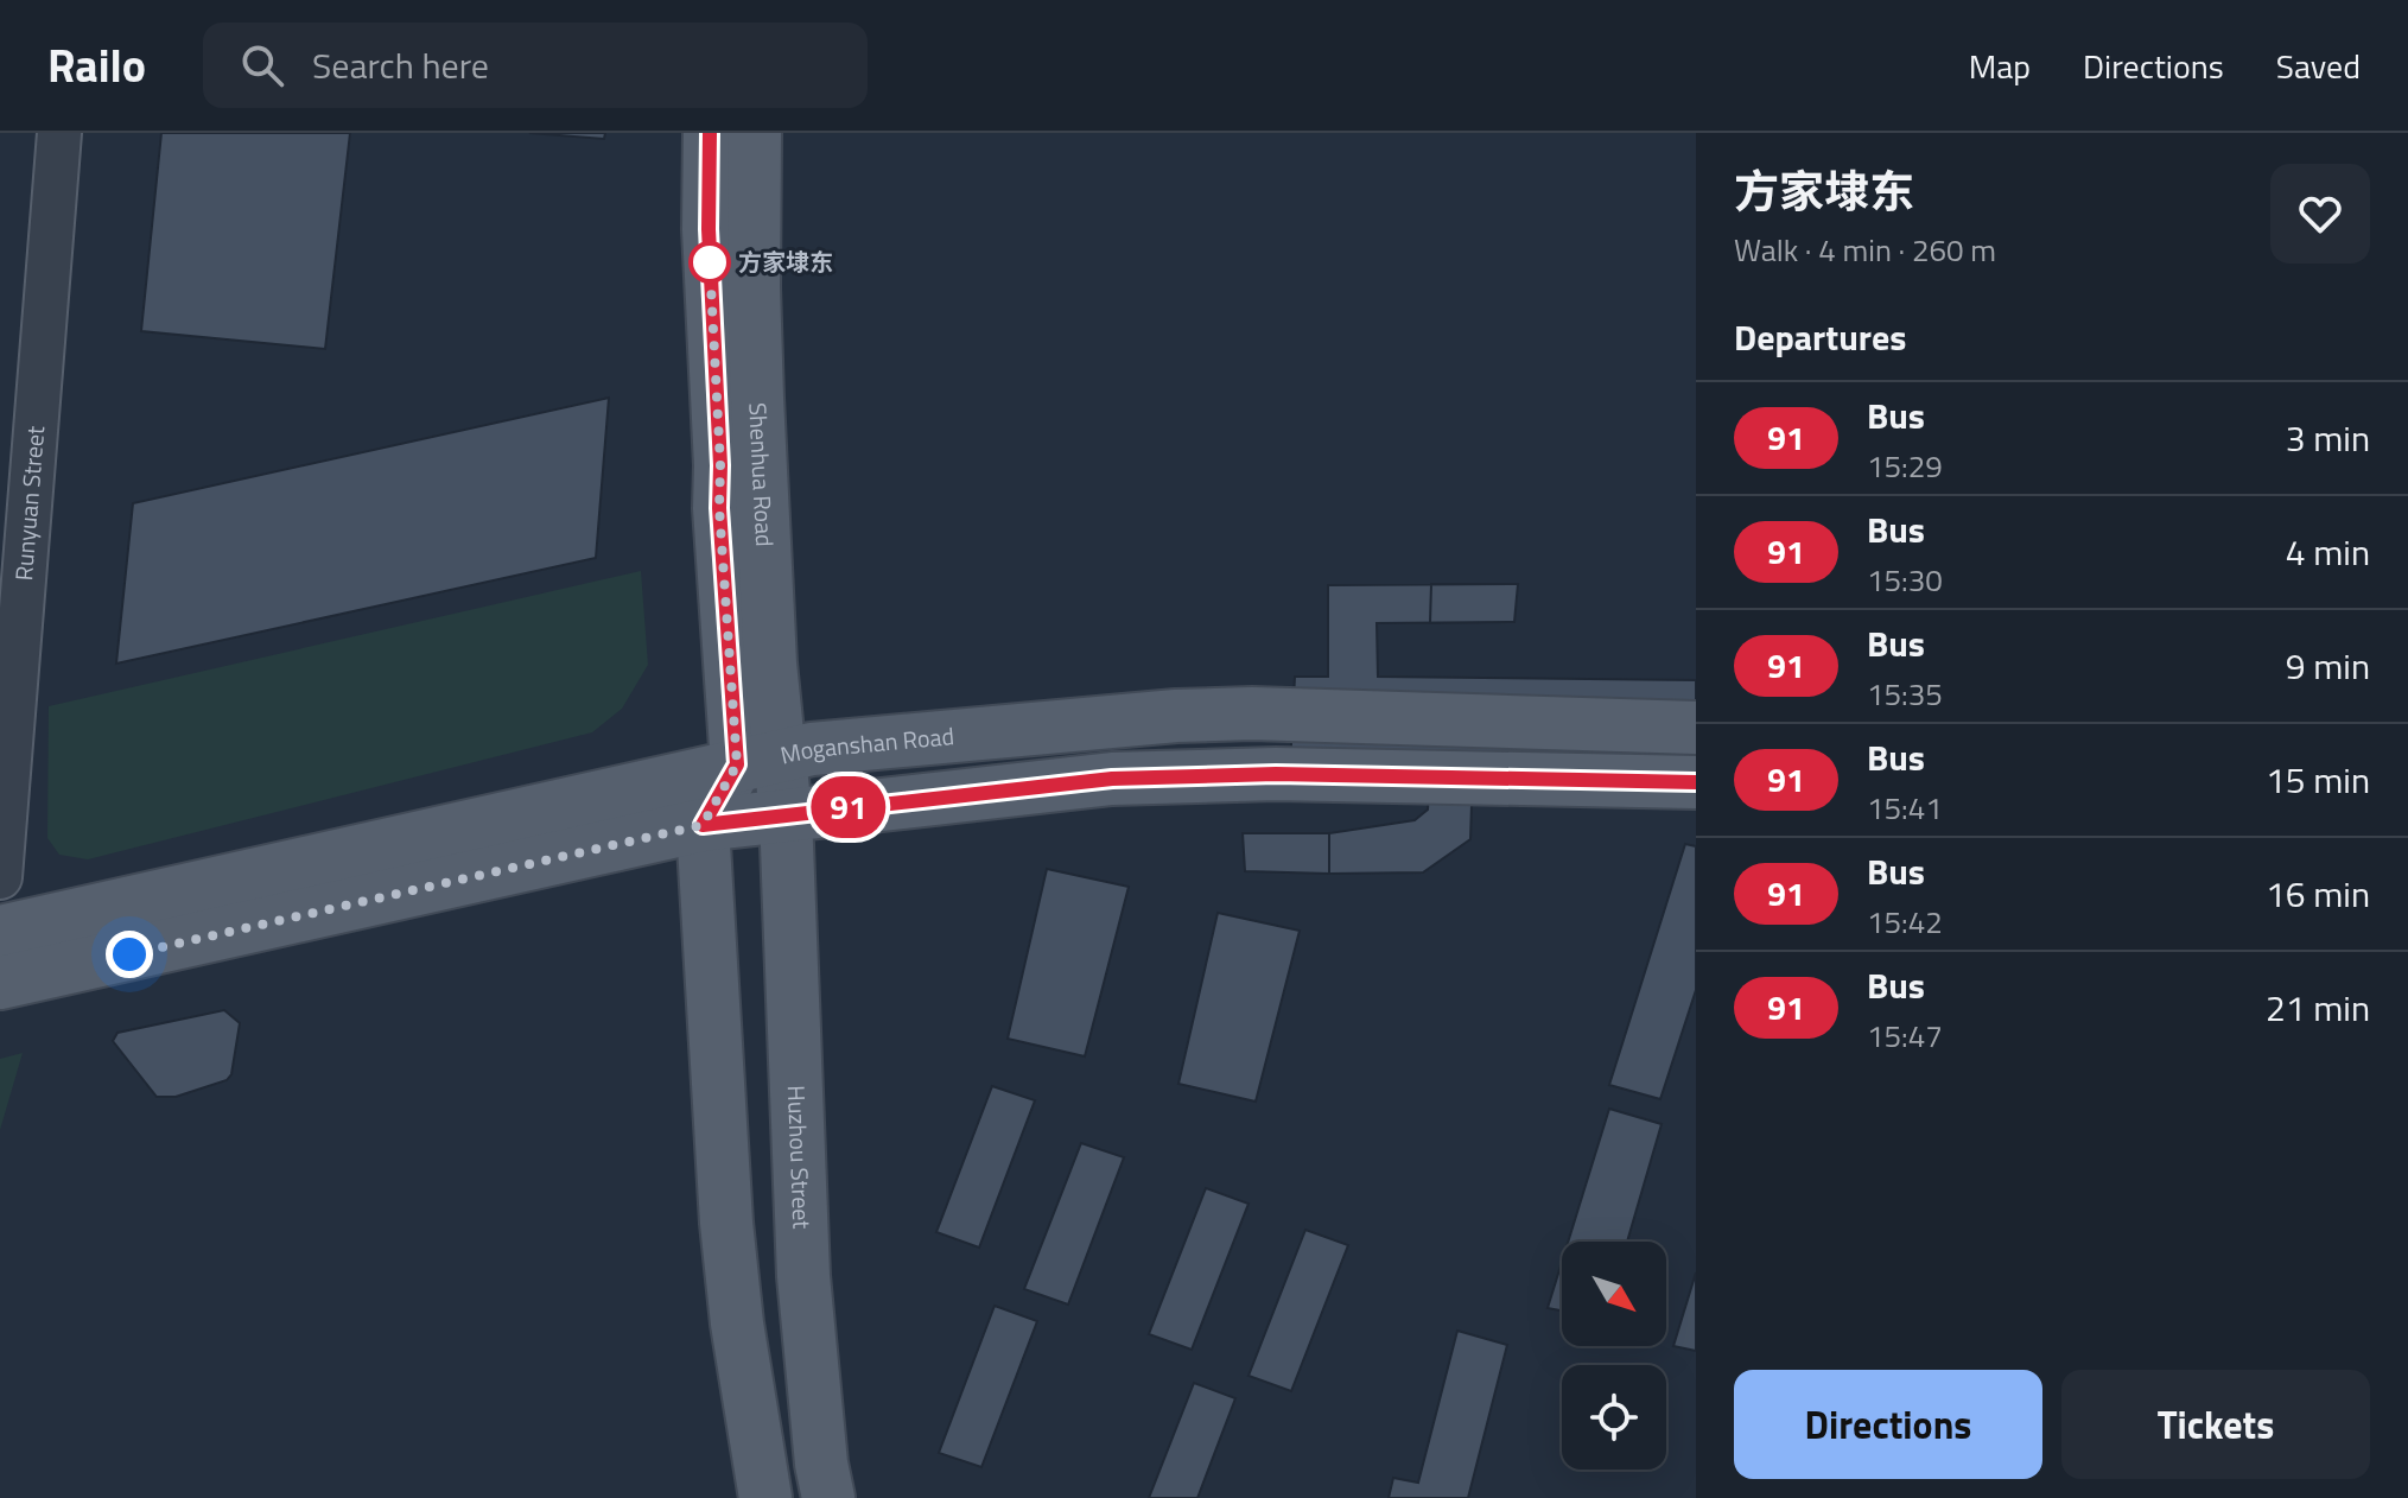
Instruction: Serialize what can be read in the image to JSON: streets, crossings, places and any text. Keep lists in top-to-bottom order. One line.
{"streets":{"main road":["Shenhua Road","Moganshan Road","Huzhou Street"],"street":["Runyuan Street"]},"crossings":[["Shenhua Road","Moganshan Road"],["Shenhua Road","Huzhou Street"],["Runyuan Street","Moganshan Road"]],"places":["方家埭东"],"lines":["bus line 91"],"north":"bottom right","page":{"header":"Railo","search":"Search here","nav":["Map","Directions","Saved"],"on_map":"91","heading":[["方家埭东","Walk · 4 min · 260 m"],"Departures"],"list":[{"mark":"91","name":"Bus","note":"15:29","value":"3 min"},{"mark":"91","name":"Bus","note":"15:30","value":"4 min"},{"mark":"91","name":"Bus","note":"15:35","value":"9 min"},{"mark":"91","name":"Bus","note":"15:41","value":"15 min"},{"mark":"91","name":"Bus","note":"15:42","value":"16 min"},{"mark":"91","name":"Bus","note":"15:47","value":"21 min"}],"buttons":["Directions","Tickets"]}}
